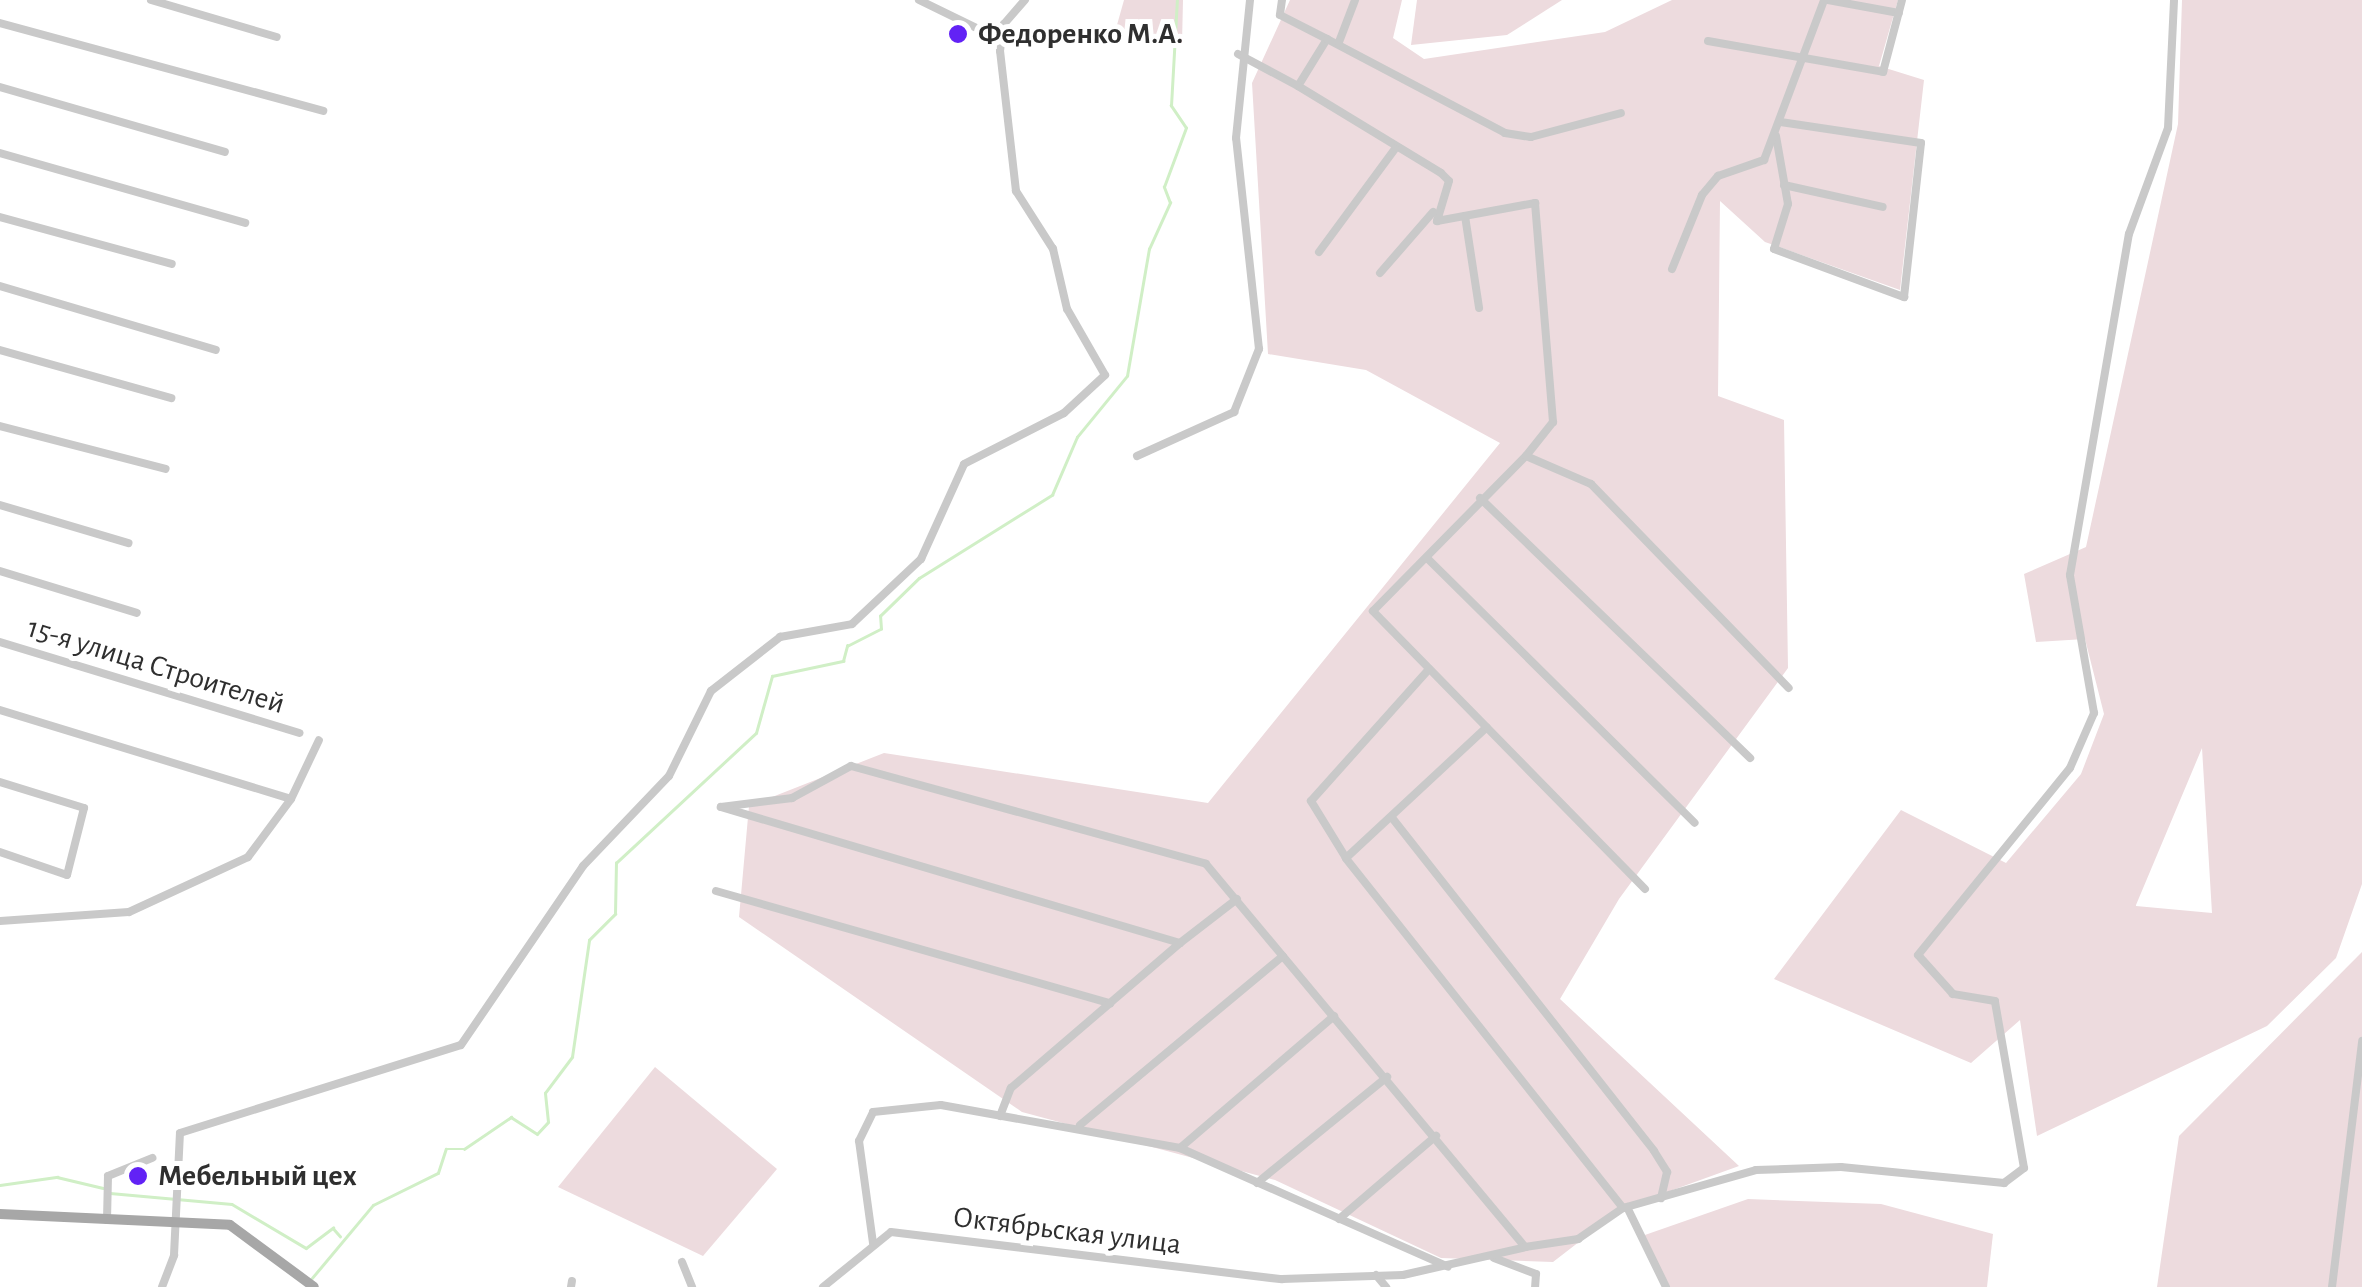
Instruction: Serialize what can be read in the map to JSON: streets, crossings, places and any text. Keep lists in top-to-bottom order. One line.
{"streets":{"street":["15-я улица Строителей","Октябрьская улица"]},"places":["Федоренко М.А.","Мебельный цех"]}
